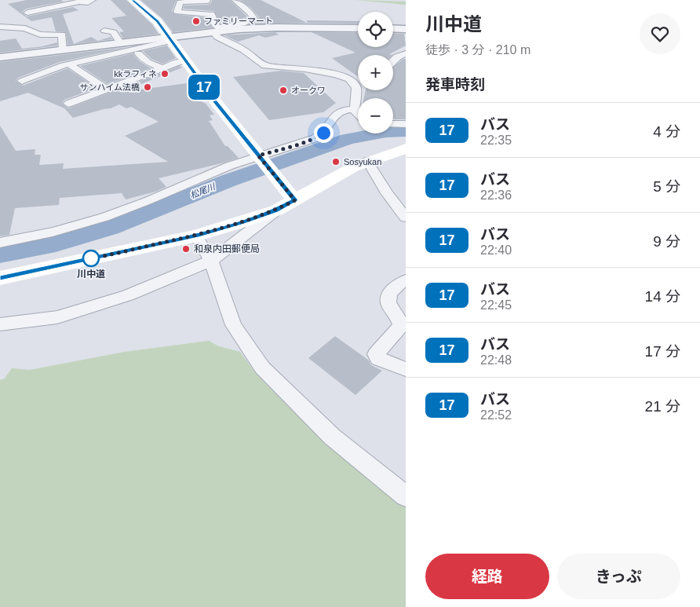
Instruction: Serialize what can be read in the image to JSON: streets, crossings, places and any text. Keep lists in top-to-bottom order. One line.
{"water":["松尾川"],"places":["ファミリーマート","kkラフィネ","サンハイム法橋","オークワ","Sosyukan","和泉内田郵便局","川中道"],"lines":["bus line 17"],"page":{"on_map":"17","heading":[["川中道","徒歩 · 3 分 · 210 m"],"発車時刻"],"map_buttons":["+","−"],"list":[{"mark":"17","name":"バス","note":"22:35","value":"4 分"},{"mark":"17","name":"バス","note":"22:36","value":"5 分"},{"mark":"17","name":"バス","note":"22:40","value":"9 分"},{"mark":"17","name":"バス","note":"22:45","value":"14 分"},{"mark":"17","name":"バス","note":"22:48","value":"17 分"},{"mark":"17","name":"バス","note":"22:52","value":"21 分"}],"buttons":["経路","きっぷ"]}}
